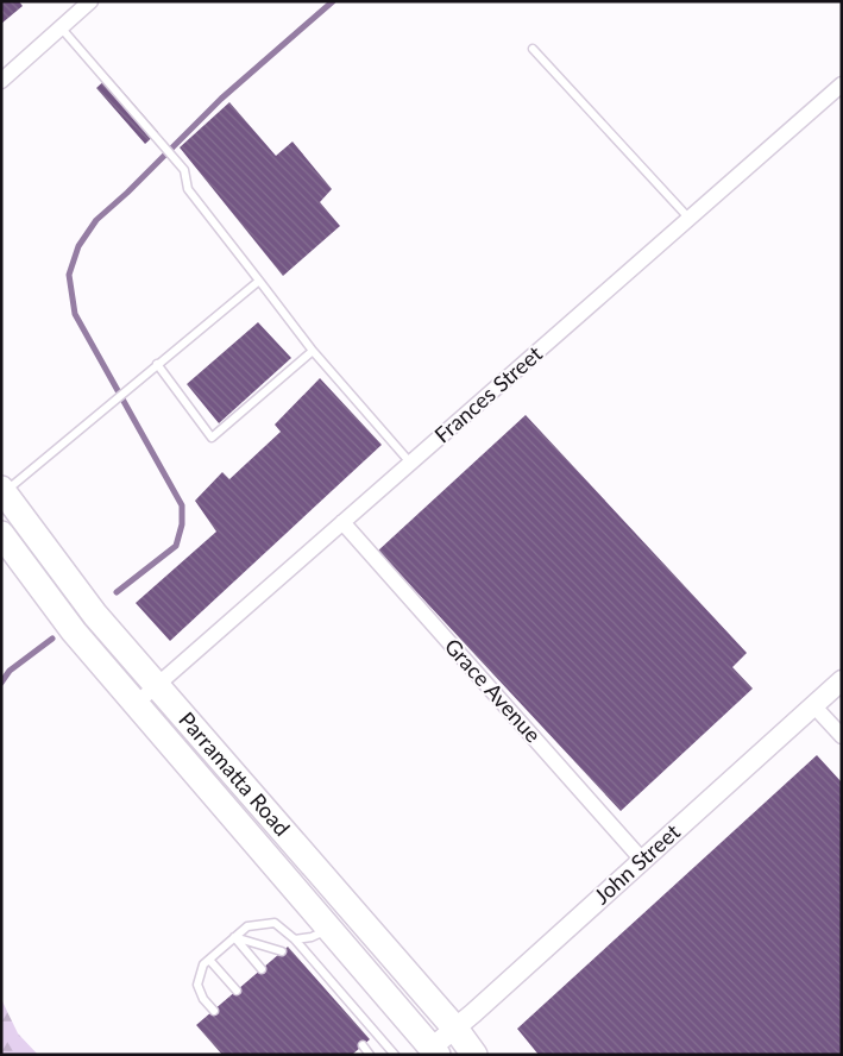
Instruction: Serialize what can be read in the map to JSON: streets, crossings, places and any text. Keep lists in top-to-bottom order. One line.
{"streets":{"highway":["Parramatta Road"],"street":["Frances Street","Grace Avenue","John Street"]},"crossings":[["Frances Street","Grace Avenue"],["Frances Street","Parramatta Road"],["Grace Avenue","John Street"],["Parramatta Road","John Street"]]}
